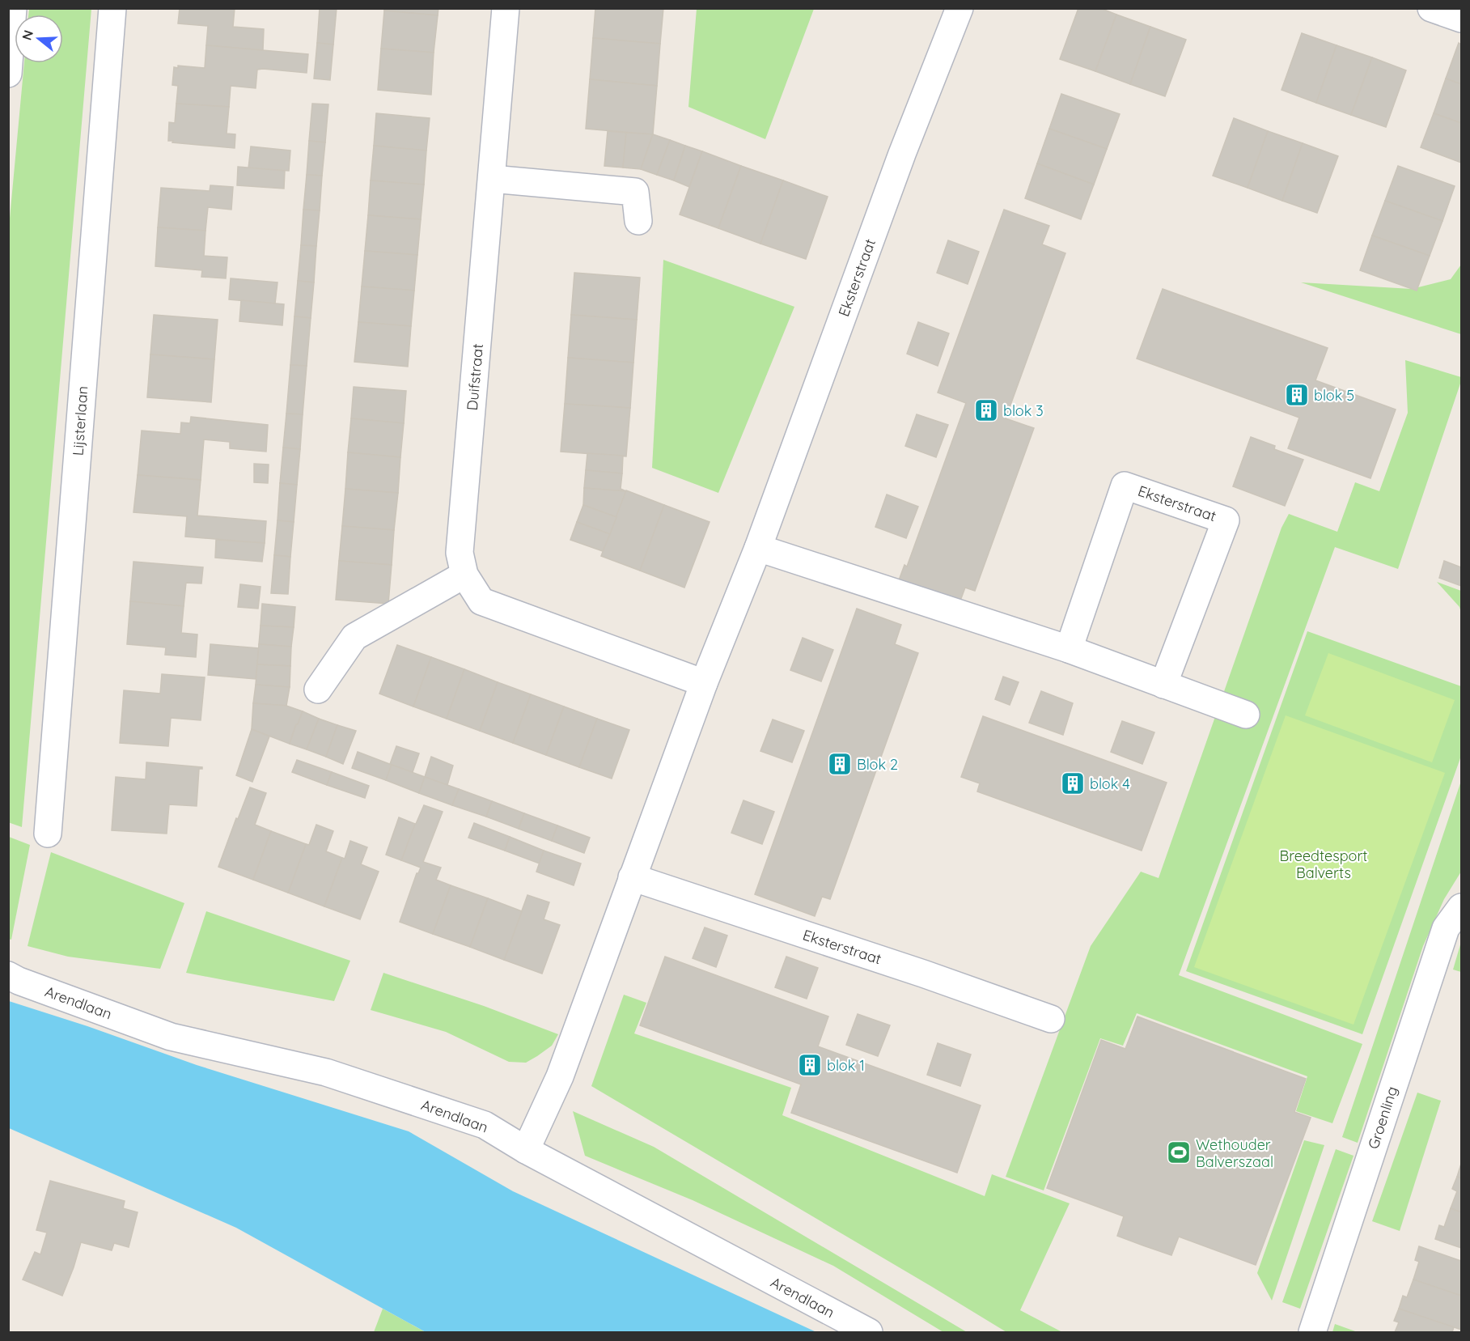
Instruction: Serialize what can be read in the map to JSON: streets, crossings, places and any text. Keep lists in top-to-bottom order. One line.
{"streets":{"street":["Eksterstraat","Duifstraat","Lijsterlaan","Arendlaan","Groenling"]},"crossings":[["Eksterstraat","Duifstraat"],["Eksterstraat","Arendlaan"]],"parks":["Breedtesport Balverts"],"places":{"building":["blok 5","blok 3","Blok 2","blok 4","blok 1"],"sports":["Wethouder Balverszaal"]},"north":"left"}
